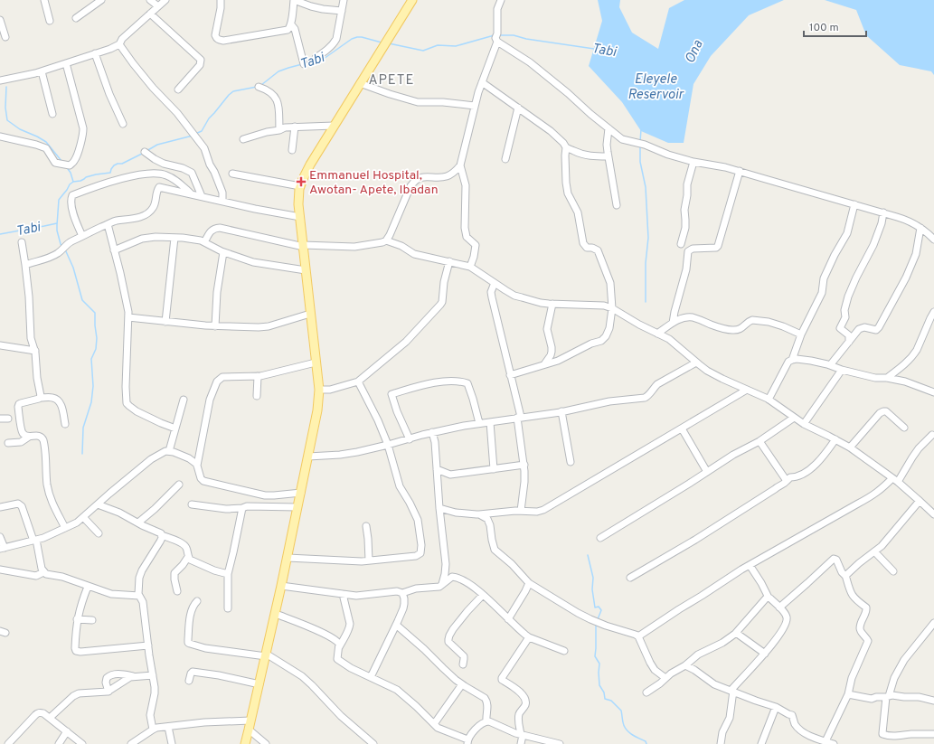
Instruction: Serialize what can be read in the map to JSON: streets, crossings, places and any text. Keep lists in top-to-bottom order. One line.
{"districts":["APETE"],"water":["Tabi","Ona","Eleyele Reservoir"],"places":{"health":["Emmanuel Hospital, Awotan- Apete, Ibadan"]},"scale_bar":"100 m"}
